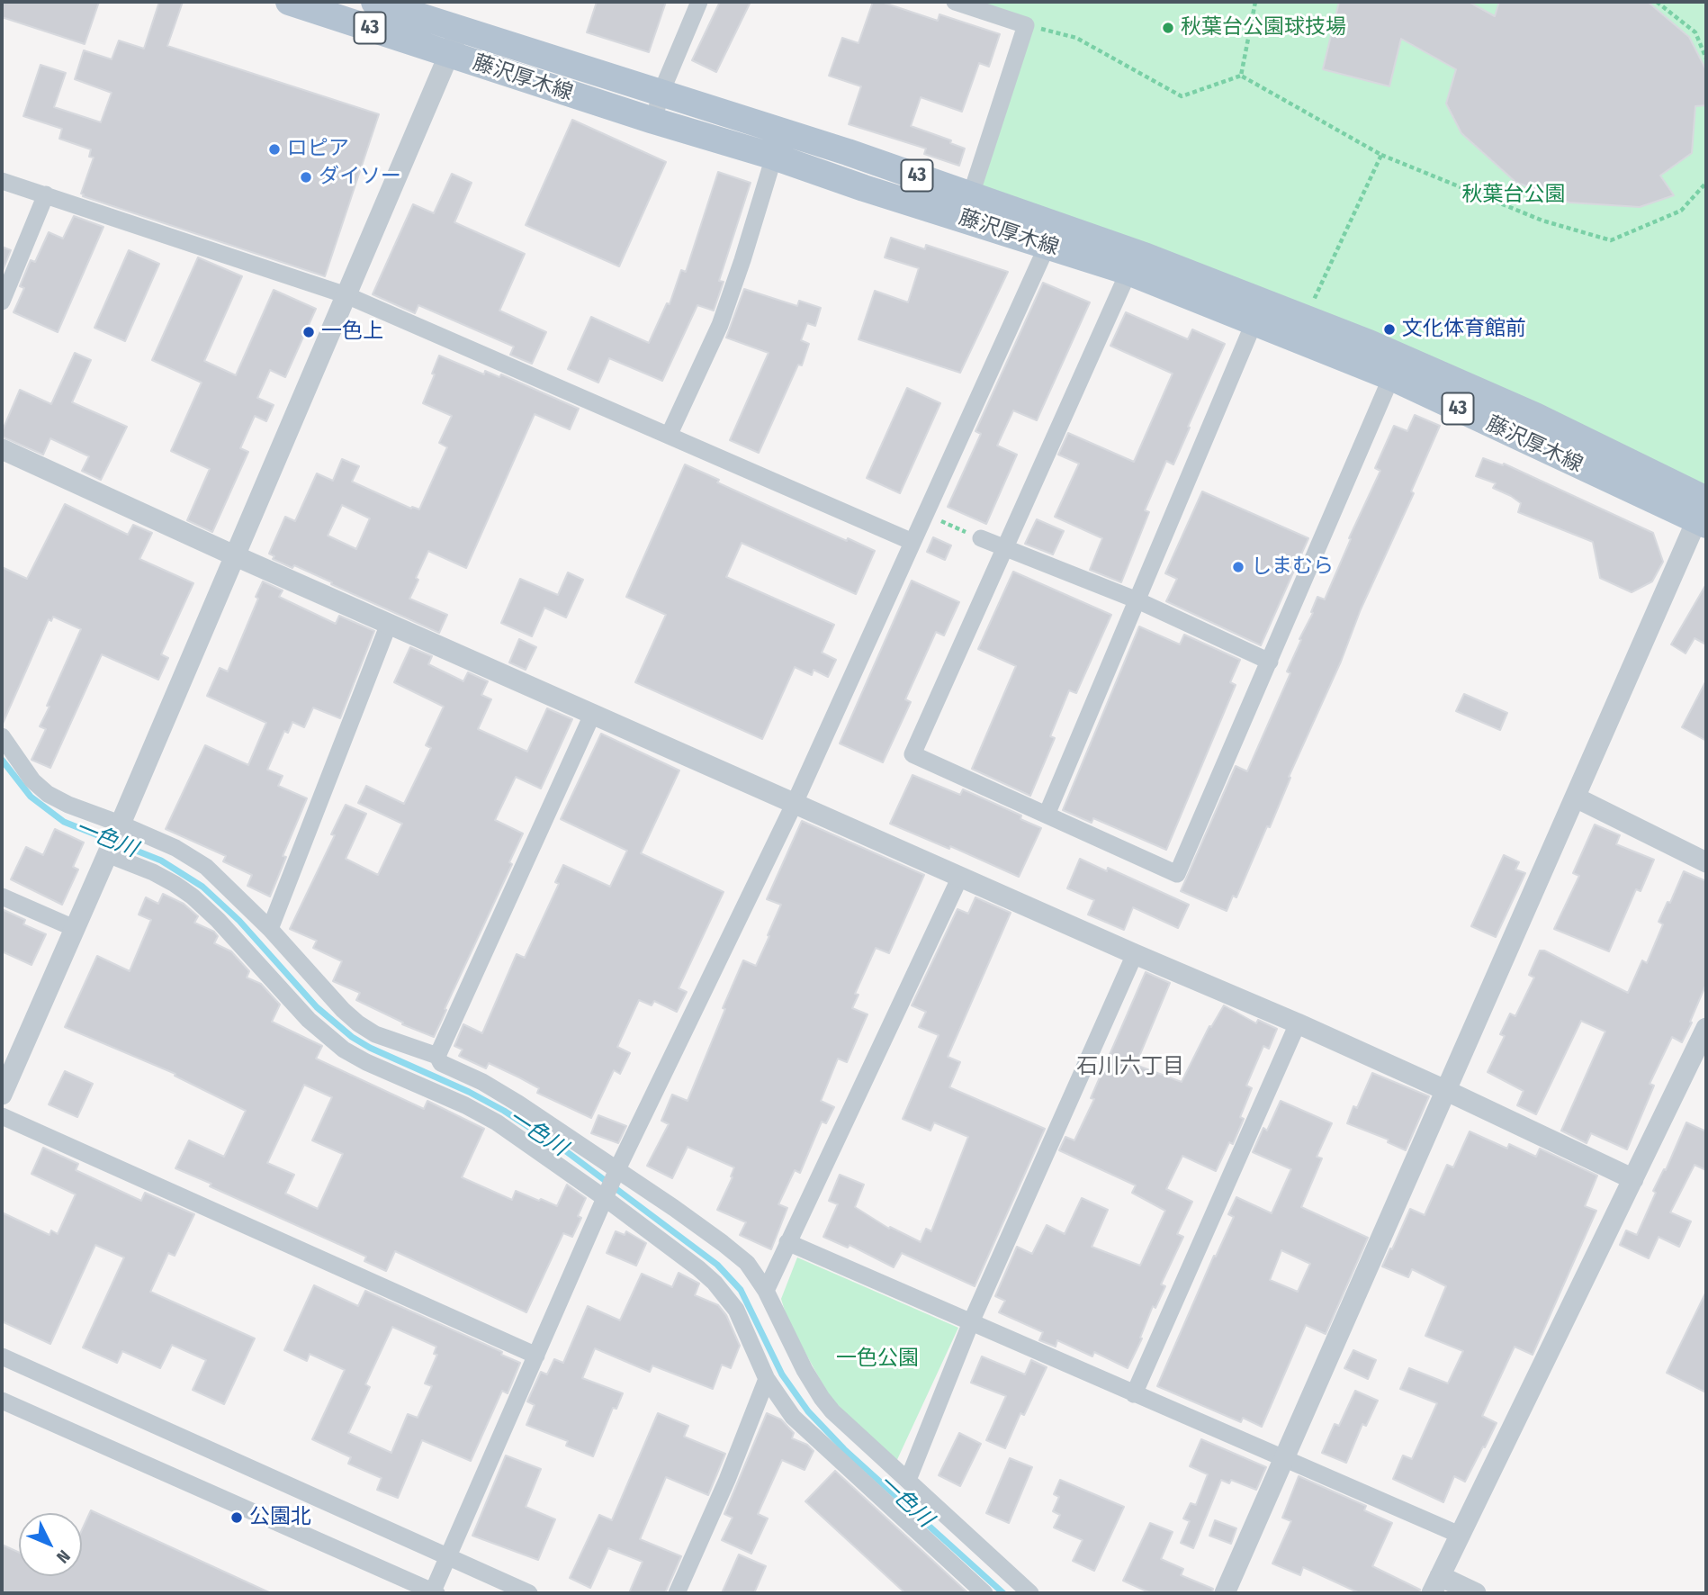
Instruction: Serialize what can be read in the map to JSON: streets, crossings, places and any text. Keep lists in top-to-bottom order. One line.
{"streets":{"main road":["43","藤沢厚木線"]},"districts":["石川六丁目"],"water":["一色川"],"parks":["秋葉台公園","一色公園"],"places":["秋葉台公園球技場","ロピア","ダイソー","文化体育館前","一色上","しまむら","公園北"],"north":"bottom right"}
